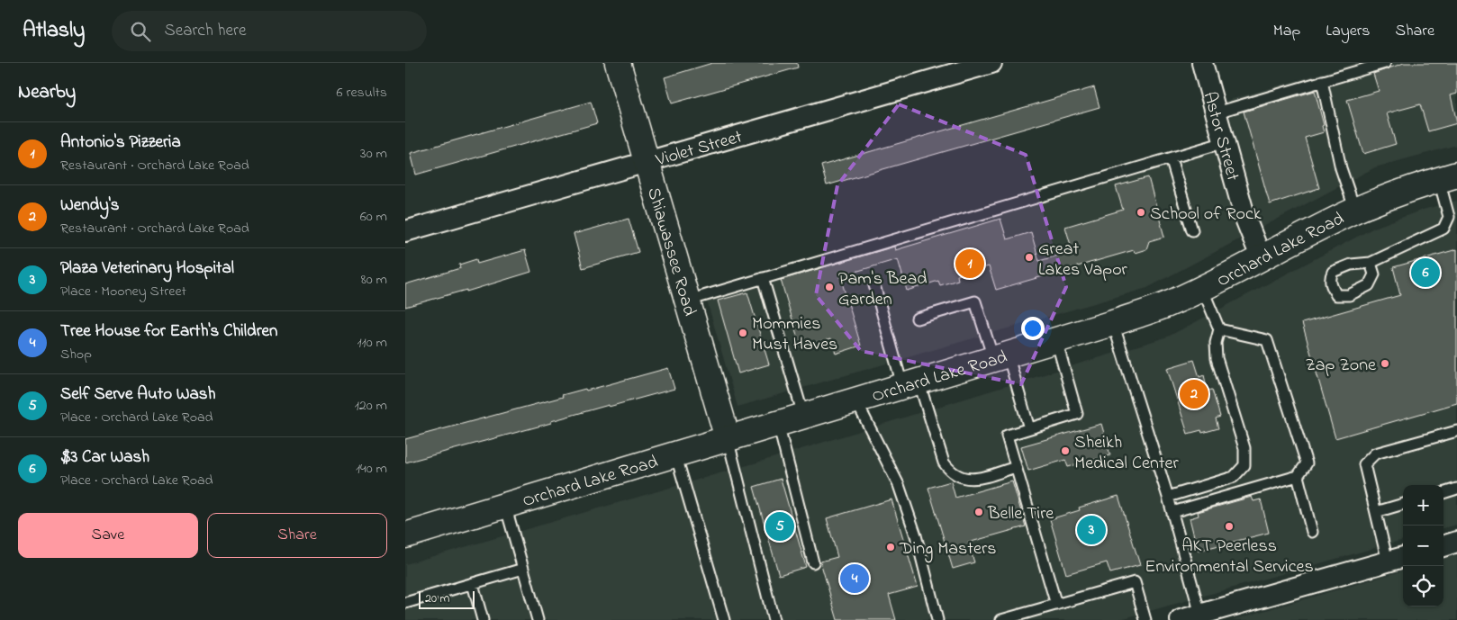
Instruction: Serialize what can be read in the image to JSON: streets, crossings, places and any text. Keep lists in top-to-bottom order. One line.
{"streets":{"main road":["Orchard Lake Road","Shiawassee Road"],"street":["Astor Street","Violet Street"]},"crossings":[["Astor Street","Orchard Lake Road"],["Violet Street","Shiawassee Road"],["Orchard Lake Road","Shiawassee Road"]],"places":["School of Rock","Great Lakes Vapor","Pam's Bead Garden","Mommies Must Haves","Zap Zone","Sheikh Medical Center","Belle Tire","AKT Peerless Environmental Services","Ding Masters"],"scale_bar":"20 m","page":{"header":"Atlasly","search":"Search here","nav":["Map","Layers","Share"],"heading":["Nearby","6 results"],"list":[{"mark":"1","name":"Antonio's Pizzeria","note":"Restaurant · Orchard Lake Road","value":"30 m"},{"mark":"2","name":"Wendy's","note":"Restaurant · Orchard Lake Road","value":"60 m"},{"mark":"3","name":"Plaza Veterinary Hospital","note":"Place · Mooney Street","value":"80 m"},{"mark":"4","name":"Tree House for Earth's Children","note":"Shop","value":"110 m"},{"mark":"5","name":"Self Serve Auto Wash","note":"Place · Orchard Lake Road","value":"120 m"},{"mark":"6","name":"$3 Car Wash","note":"Place · Orchard Lake Road","value":"140 m"}],"pins":["1","6","2","5","3","4"],"map_buttons":["+","−"],"buttons":["Save","Share"],"scale":"20 m"}}
